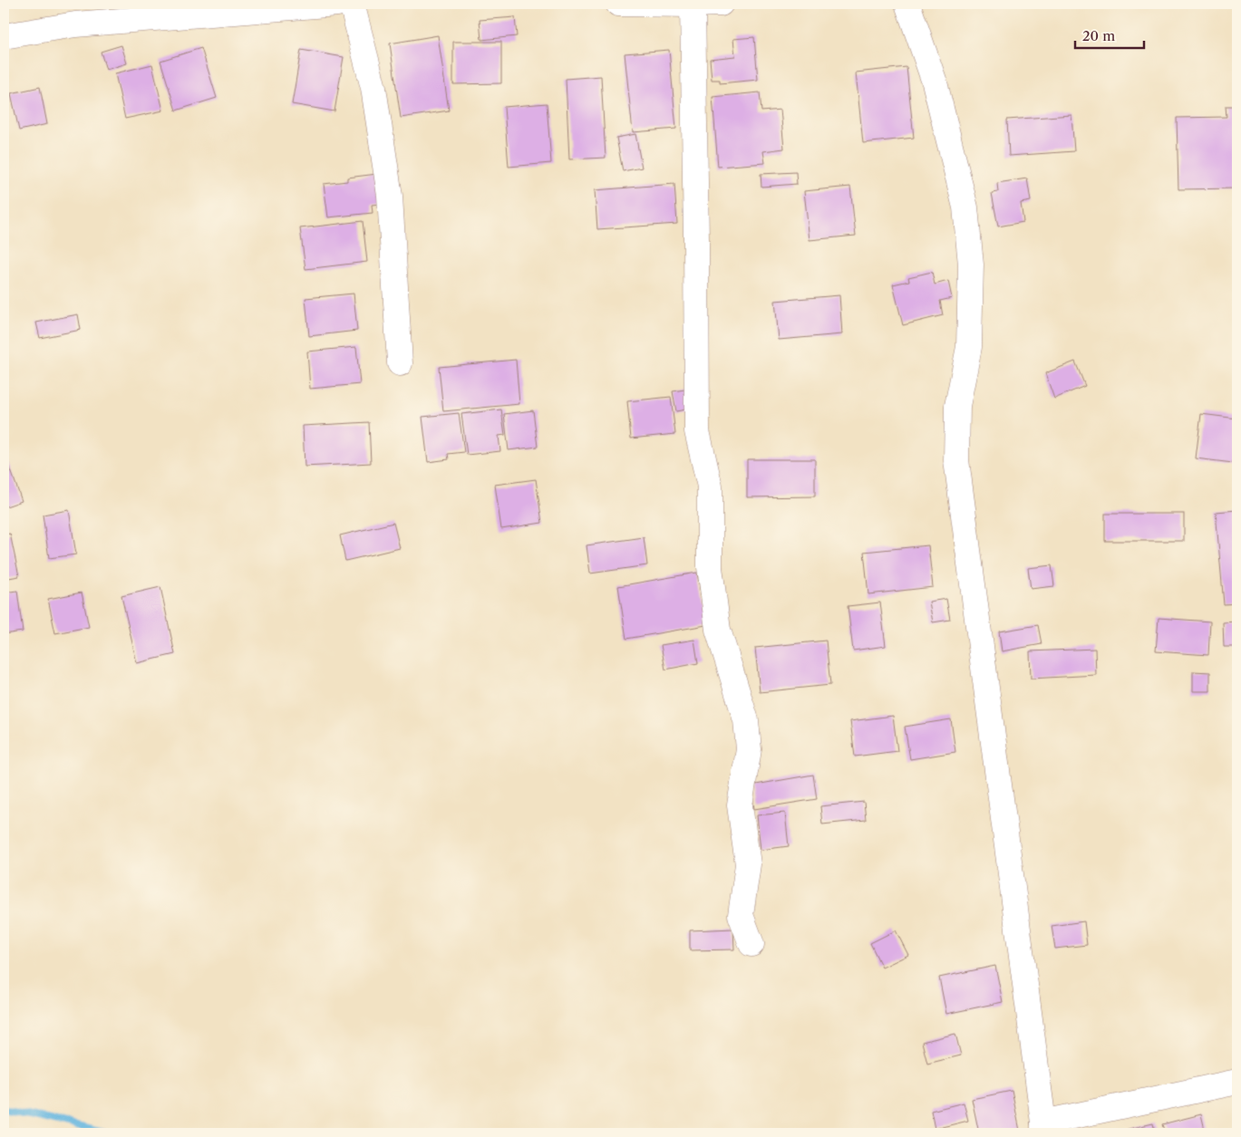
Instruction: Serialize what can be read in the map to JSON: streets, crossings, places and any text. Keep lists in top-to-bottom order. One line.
{"scale_bar":"20 m"}
